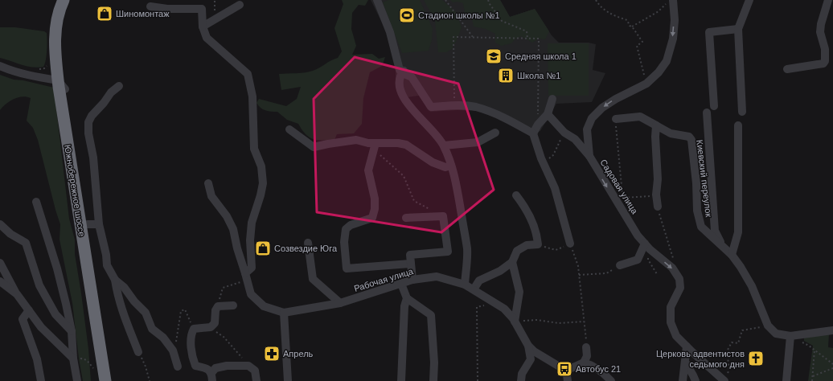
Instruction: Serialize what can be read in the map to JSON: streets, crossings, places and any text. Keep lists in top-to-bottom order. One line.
{"streets":{"highway":["Южнобережное шоссе"],"street":["Киевский переулок","Садовая улица","Рабочая улица"]},"places":{"shop":["Шиномонтаж","Созвездие Юга"],"sports":["Стадион школы №1"],"school or university":["Средняя школа 1"],"building":["Школа №1"],"pharmacy":["Апрель"],"church":["Церковь адвентистов седьмого дня"],"bus stop":["Автобус 21"]}}
